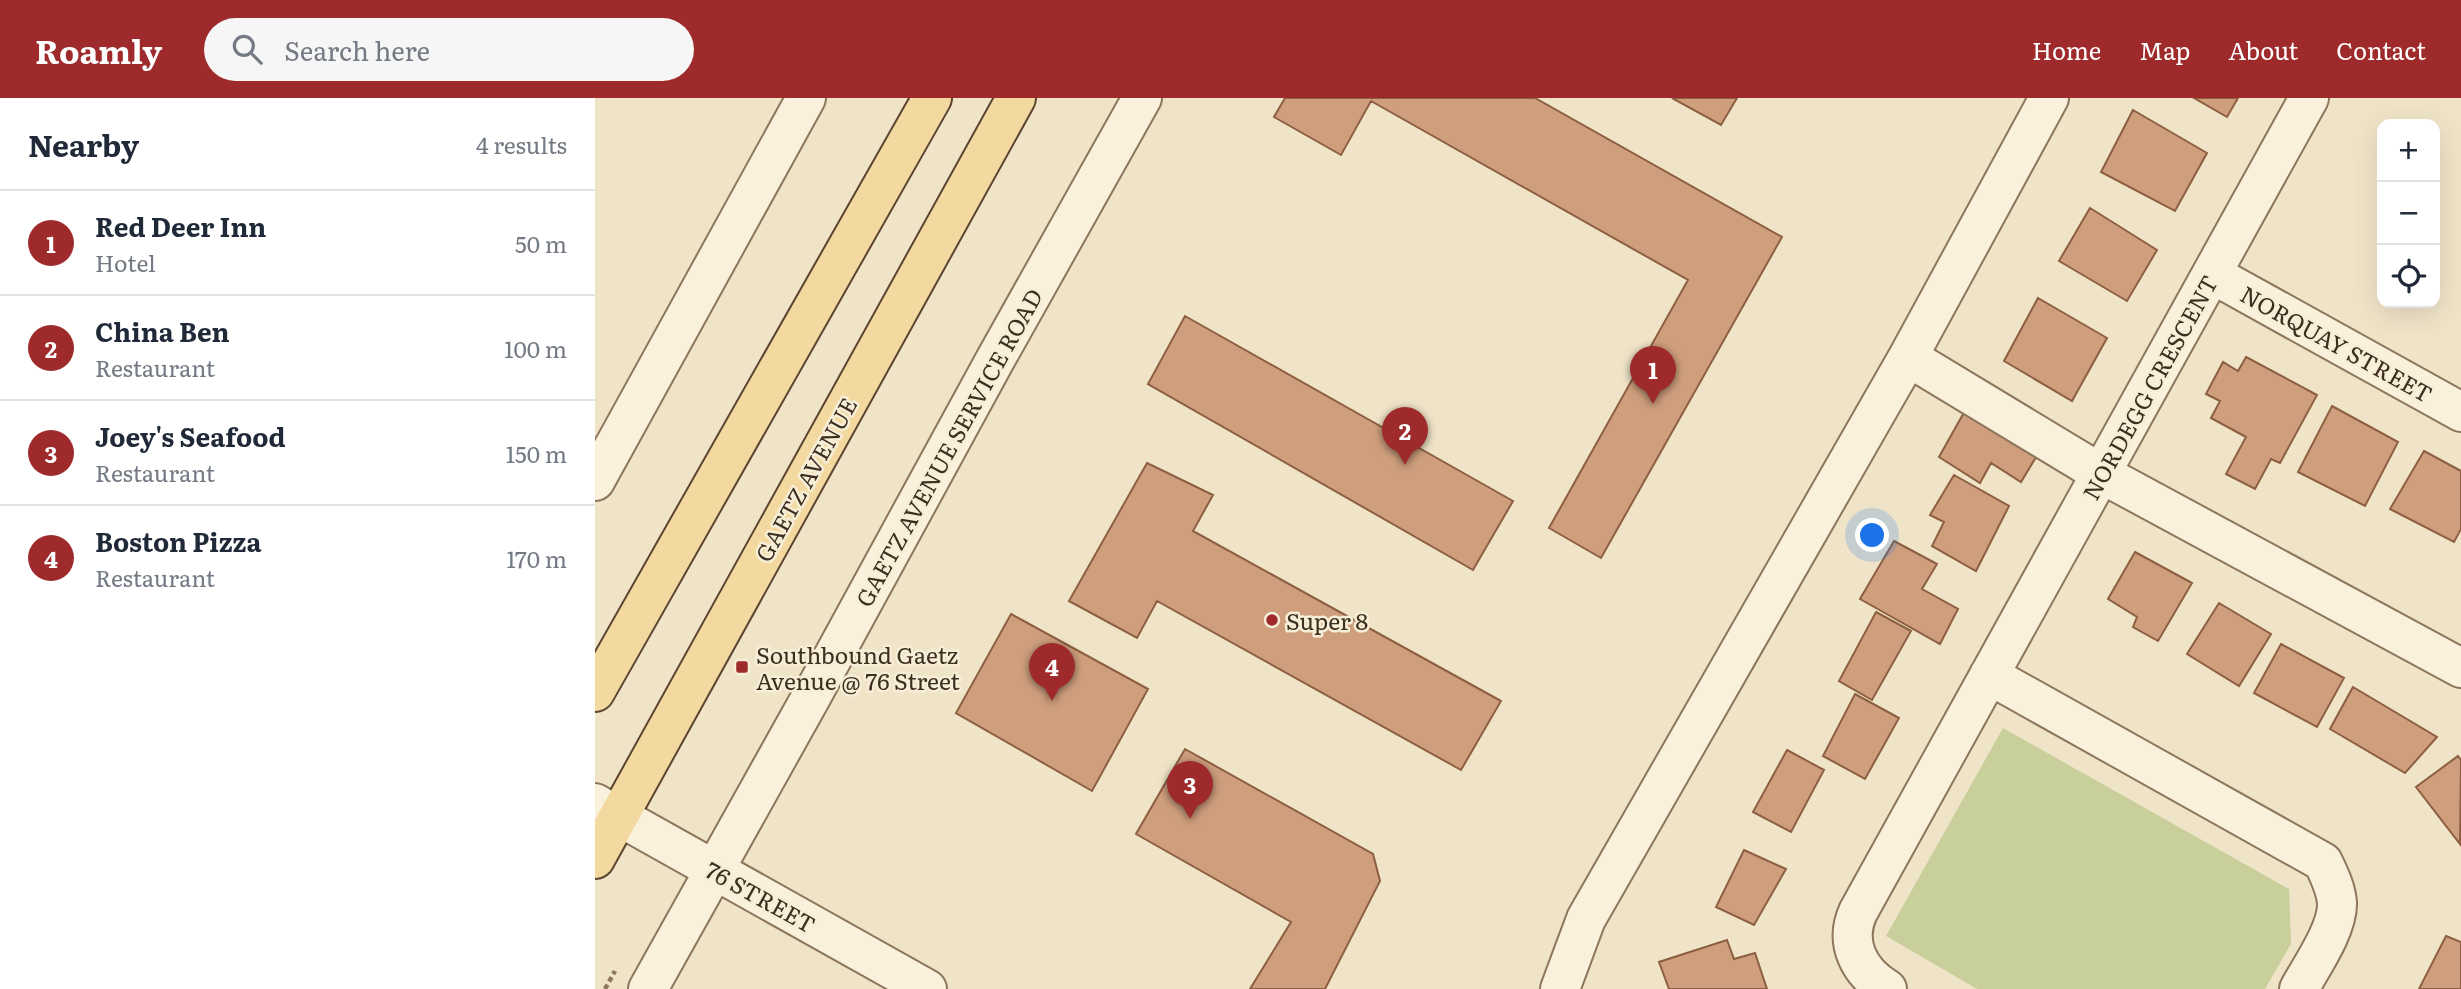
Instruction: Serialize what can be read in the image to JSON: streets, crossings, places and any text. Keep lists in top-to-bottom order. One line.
{"streets":{"main road":["GAETZ AVENUE"],"street":["NORQUAY STREET","NORDEGG CRESCENT","GAETZ AVENUE SERVICE ROAD","76 STREET"]},"crossings":[["NORQUAY STREET","NORDEGG CRESCENT"],["GAETZ AVENUE SERVICE ROAD","76 STREET"],["GAETZ AVENUE","76 STREET"]],"places":{"other":["Super 8"],"transit":["Southbound Gaetz Avenue @ 76 Street"]},"page":{"header":"Roamly","search":"Search here","nav":["Home","Map","About","Contact"],"heading":["Nearby","4 results"],"map_buttons":["+","−"],"list":[{"mark":"1","name":"Red Deer Inn","note":"Hotel","value":"50 m"},{"mark":"2","name":"China Ben","note":"Restaurant","value":"100 m"},{"mark":"3","name":"Joey's Seafood","note":"Restaurant","value":"150 m"},{"mark":"4","name":"Boston Pizza","note":"Restaurant","value":"170 m"}],"pins":["1","2","4","3"]}}
